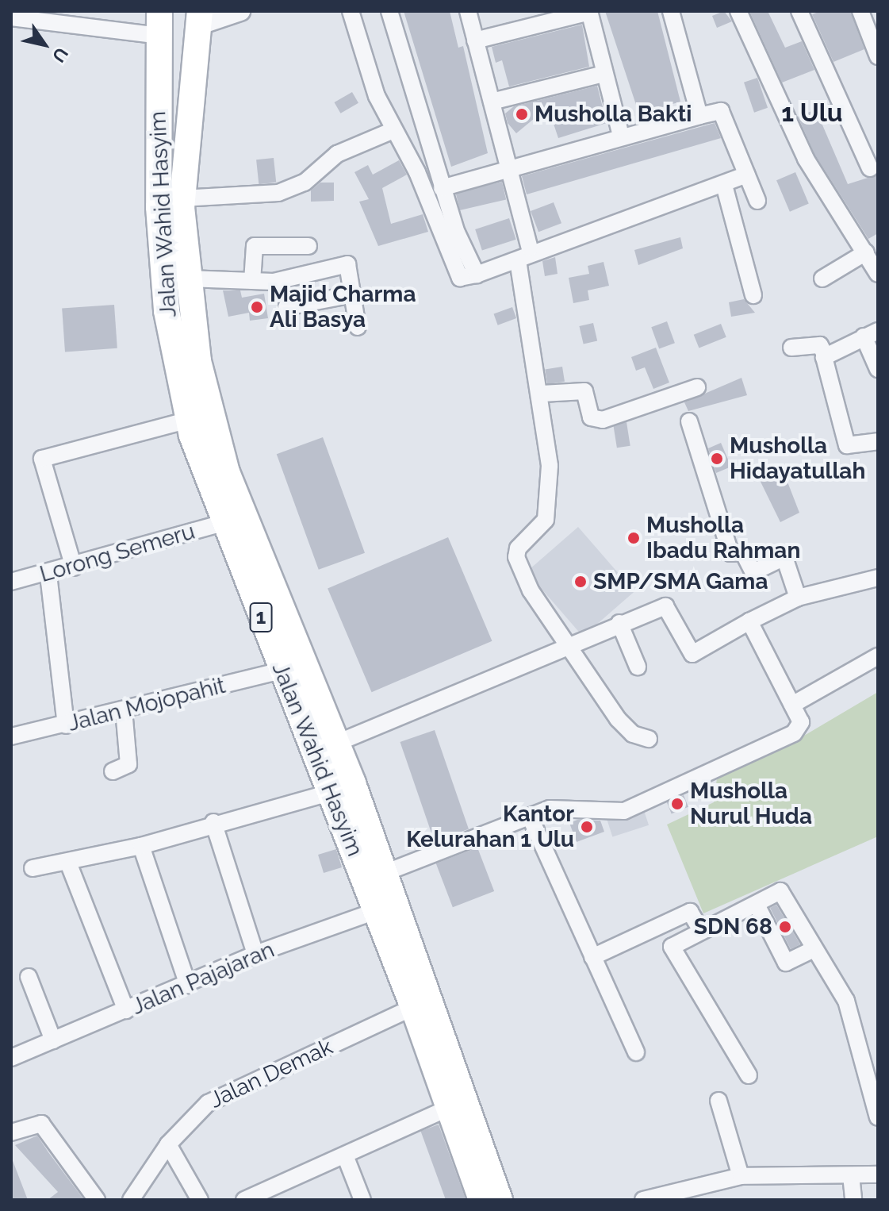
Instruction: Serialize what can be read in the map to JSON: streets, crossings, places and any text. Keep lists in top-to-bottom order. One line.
{"streets":{"highway":["Jalan Wahid Hasyim","1"],"street":["Lorong Semeru","Jalan Mojopahit","Jalan Pajajaran","Jalan Demak"]},"crossings":[["Jalan Wahid Hasyim","Lorong Semeru"],["Jalan Wahid Hasyim","Jalan Mojopahit"],["Jalan Wahid Hasyim","Jalan Pajajaran"],["Jalan Wahid Hasyim","Jalan Demak"]],"districts":["1 Ulu"],"places":["Musholla Bakti","Majid Charma Ali Basya","Musholla Hidayatullah","Musholla Ibadu Rahman","SMP/SMA Gama","Musholla Nurul Huda","Kantor Kelurahan 1 Ulu","SDN 68"],"north":"bottom right"}
